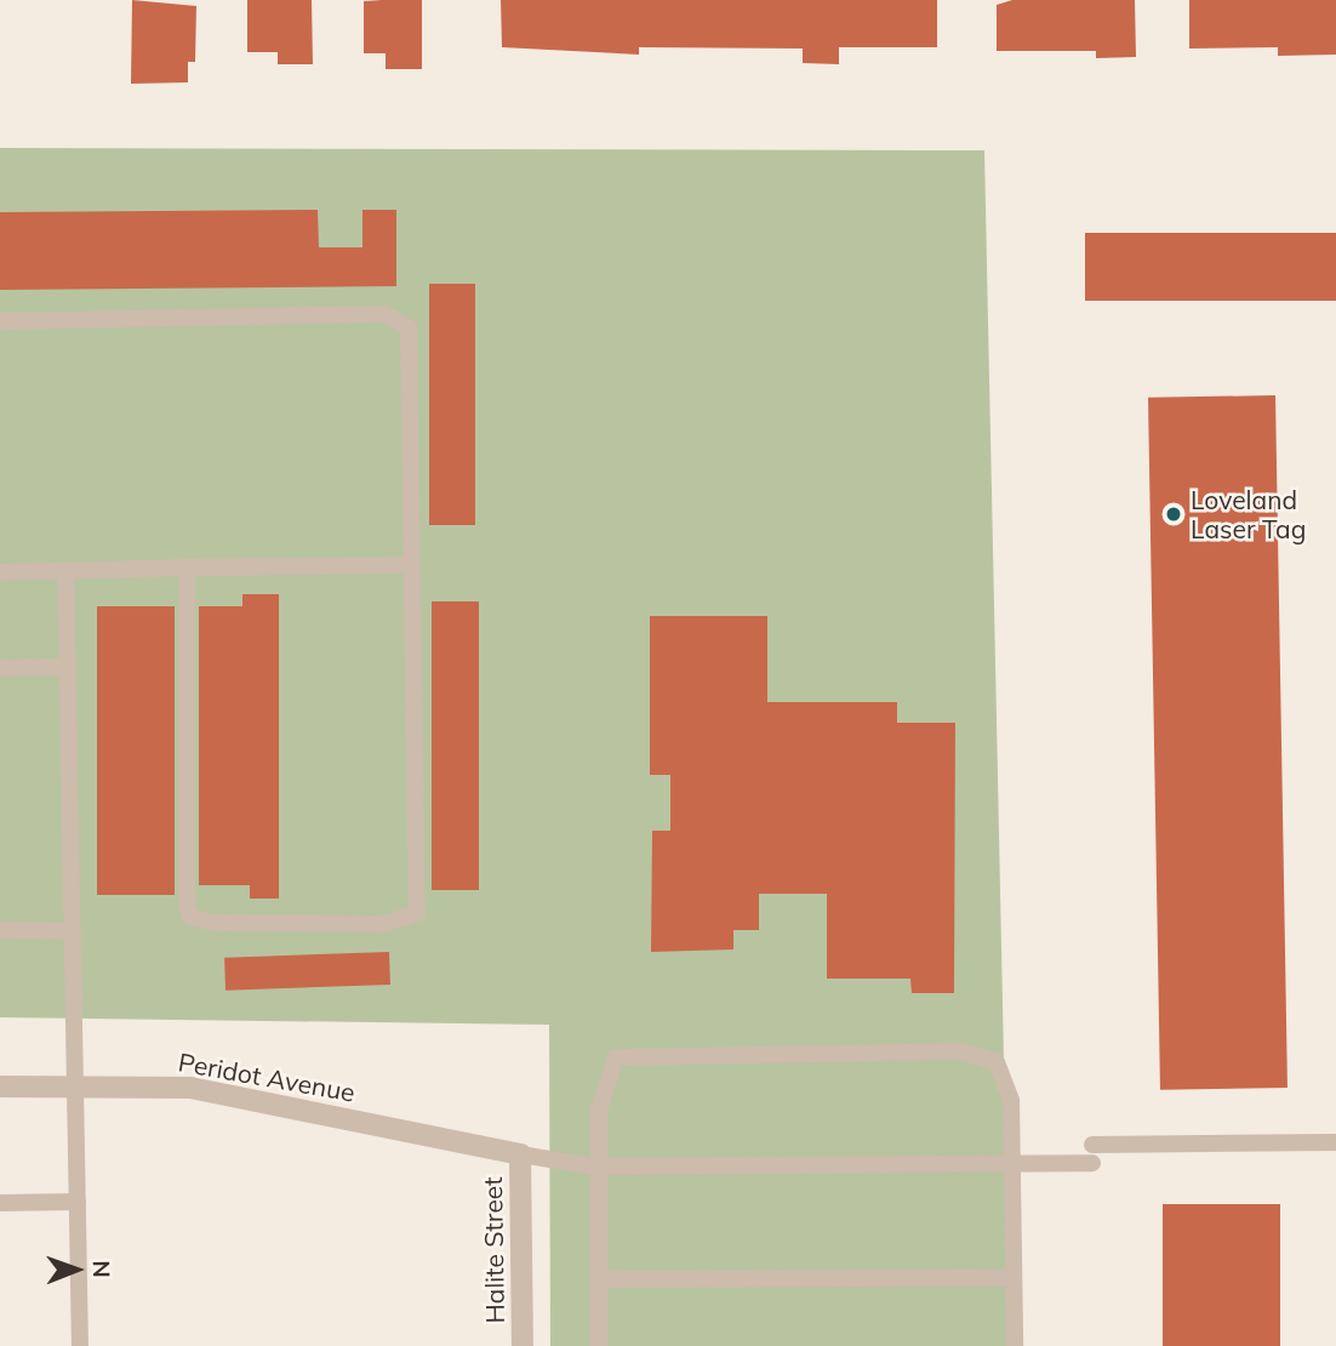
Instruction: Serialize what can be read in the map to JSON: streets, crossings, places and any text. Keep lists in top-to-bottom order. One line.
{"streets":{"street":["Peridot Avenue","Halite Street"]},"crossings":[["Peridot Avenue","Halite Street"]],"places":["Loveland Laser Tag"],"north":"right"}
